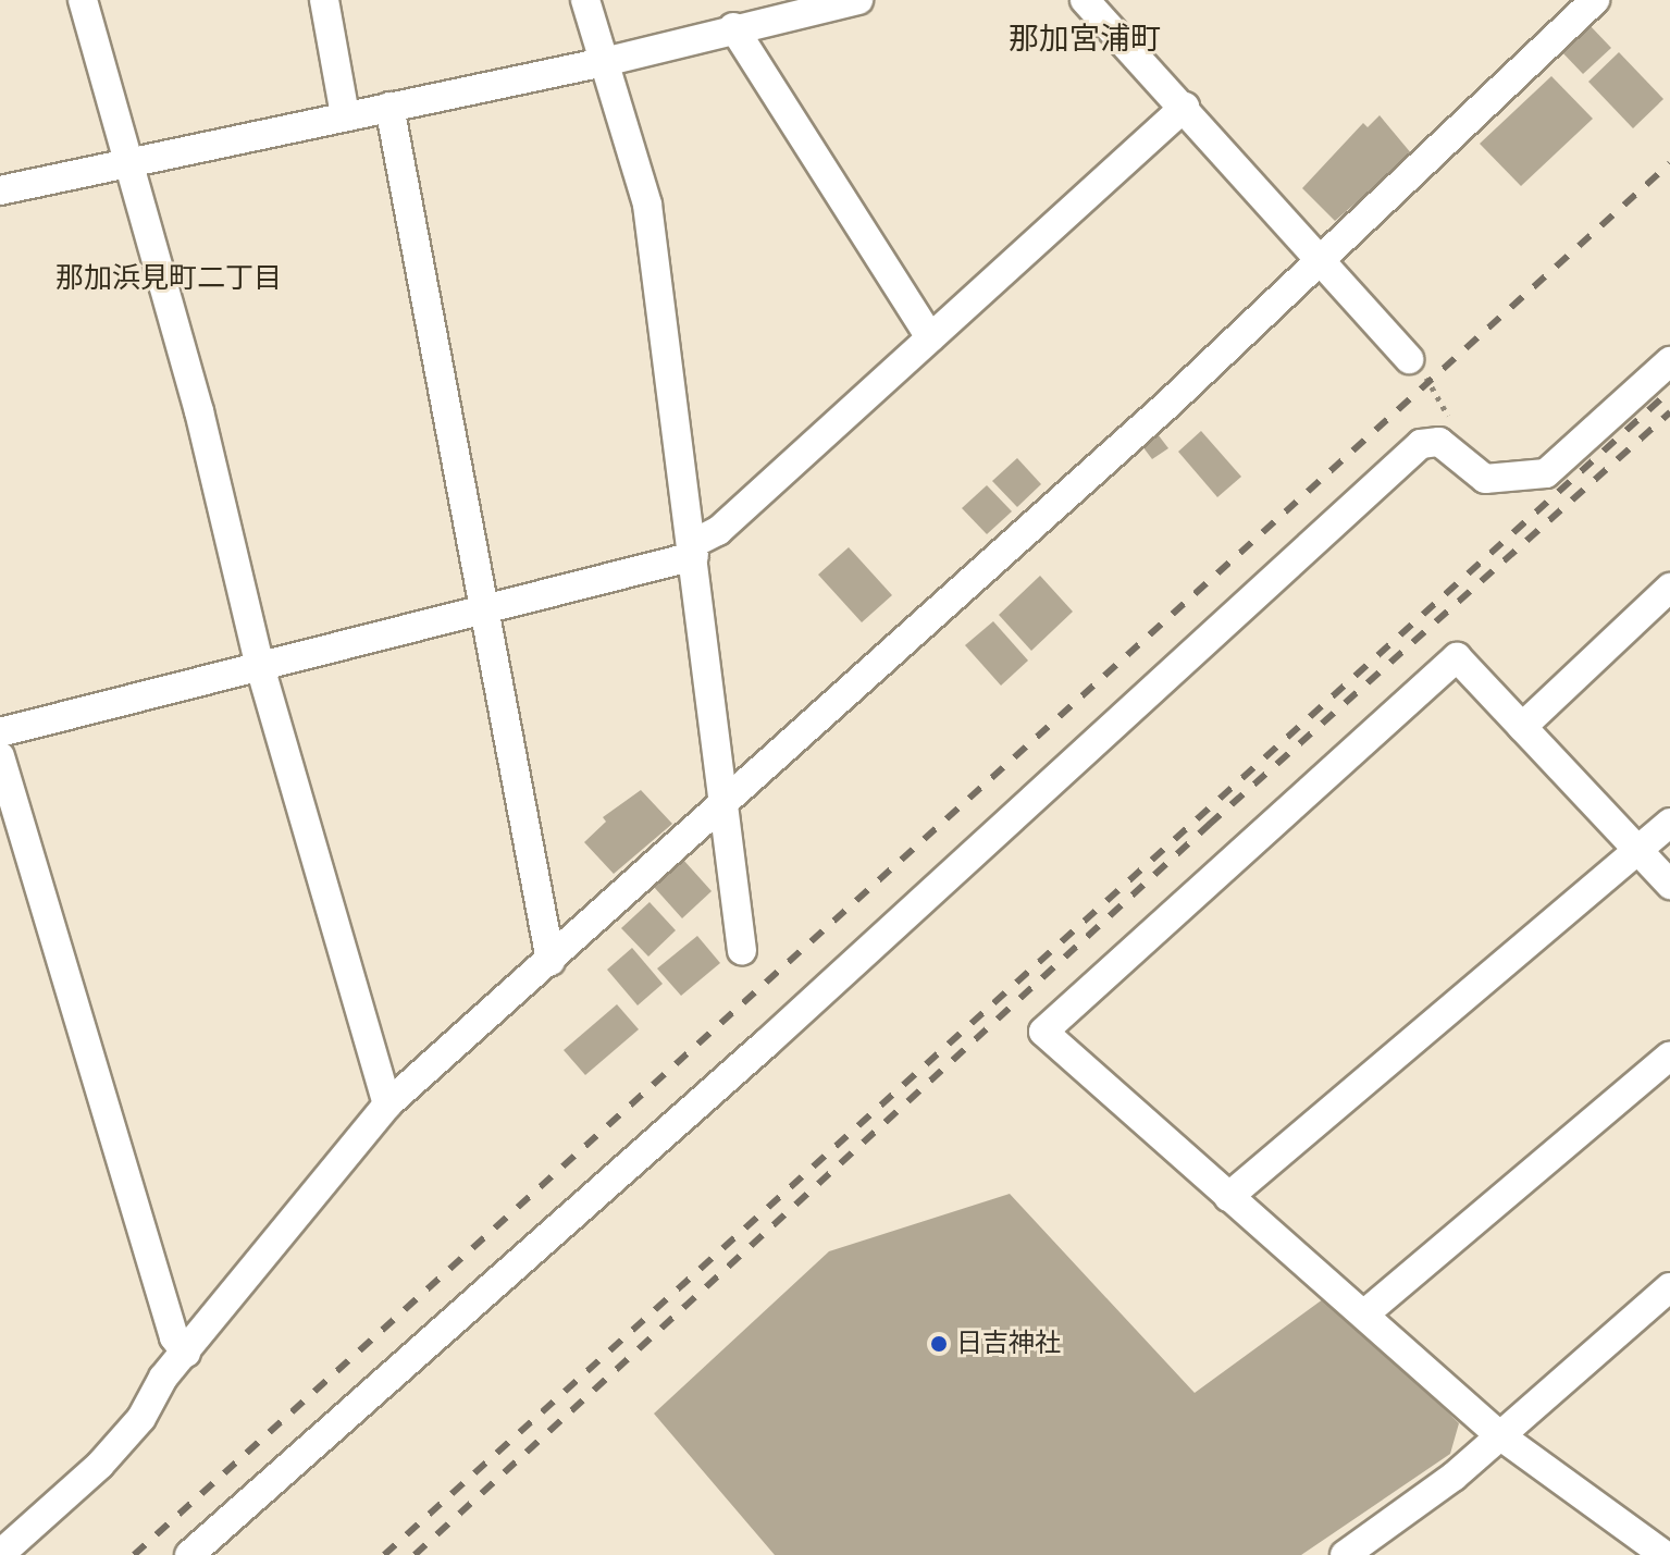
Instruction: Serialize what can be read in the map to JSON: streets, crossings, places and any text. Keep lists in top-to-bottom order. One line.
{"districts":["那加宮浦町","那加浜見町二丁目"],"places":["日吉神社"]}
